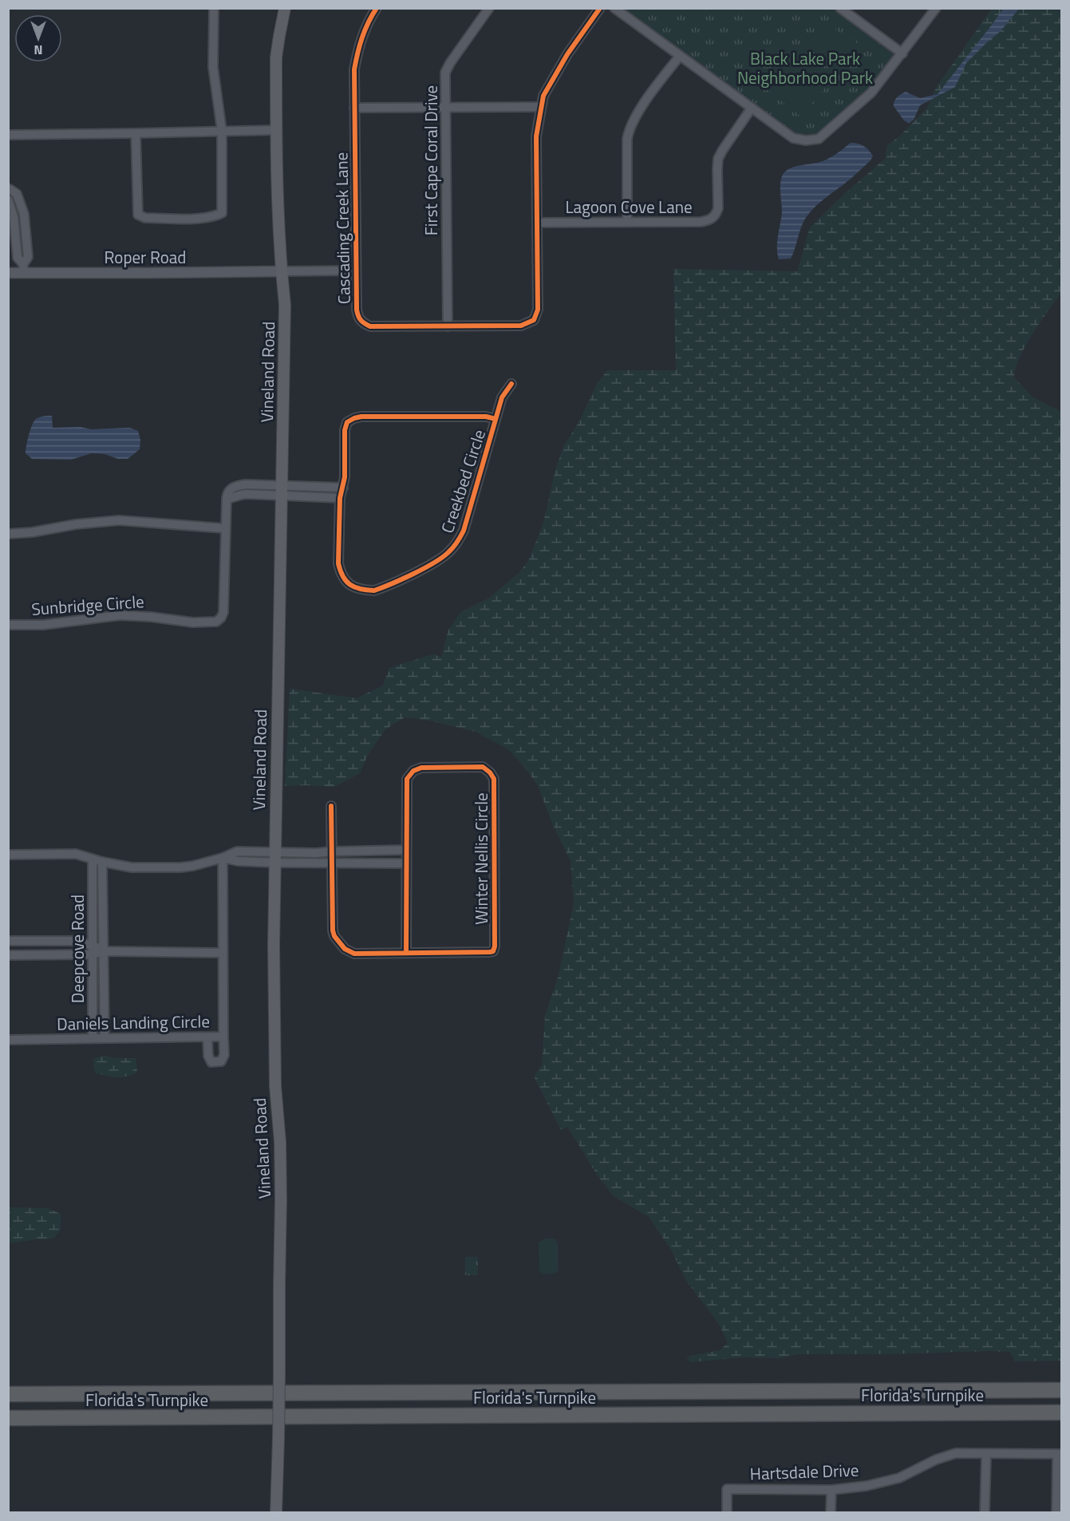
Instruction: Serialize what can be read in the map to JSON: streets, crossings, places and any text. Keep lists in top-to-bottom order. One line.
{"streets":{"highway":["Florida's Turnpike"],"main road":["Vineland Road"],"street":["First Cape Coral Drive","Lagoon Cove Lane","Cascading Creek Lane","Roper Road","Creekbed Circle","Sunbridge Circle","Winter Nellis Circle","Deepcove Road","Daniels Landing Circle","Hartsdale Drive"]},"crossings":[["First Cape Coral Drive","Cascading Creek Lane"],["Lagoon Cove Lane","Cascading Creek Lane"],["Roper Road","Vineland Road"],["Deepcove Road","Daniels Landing Circle"]],"parks":["Black Lake Park Neighborhood Park"],"north":"bottom"}
